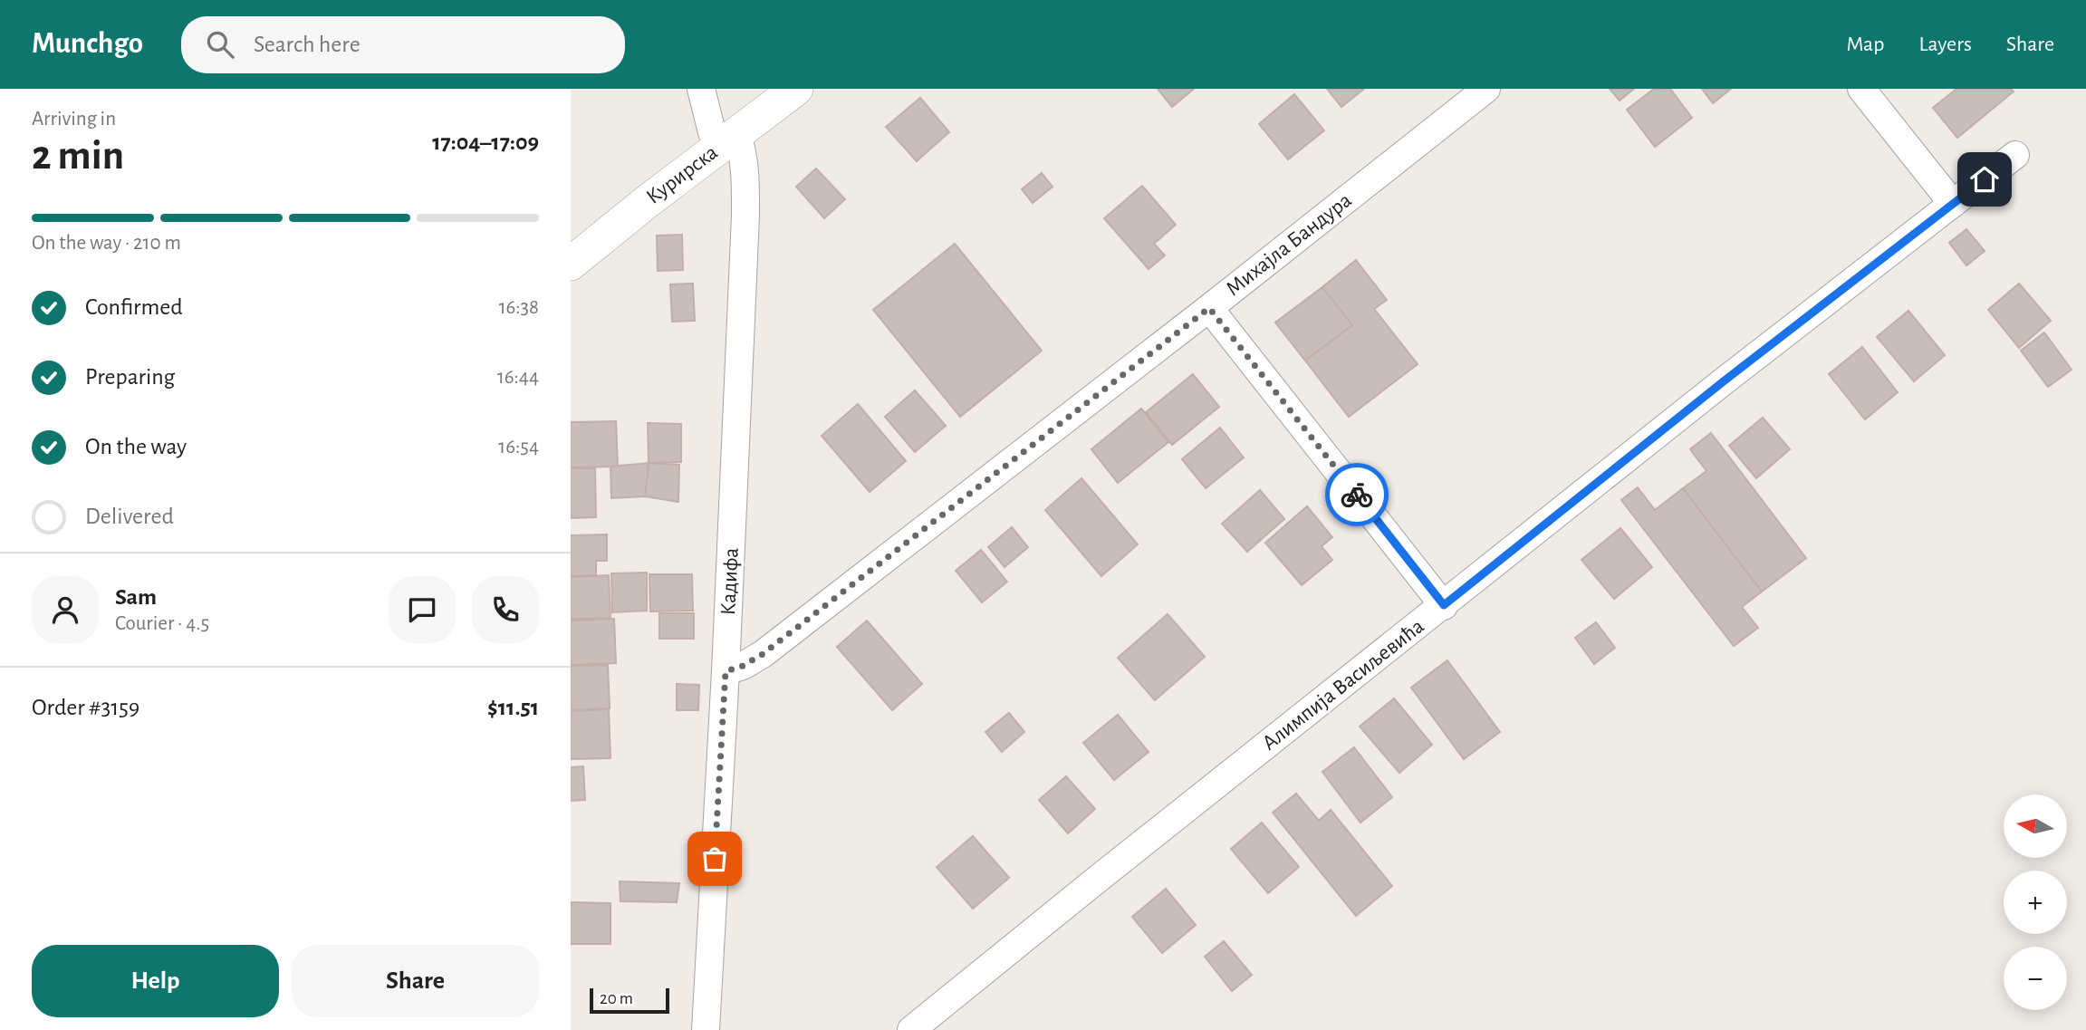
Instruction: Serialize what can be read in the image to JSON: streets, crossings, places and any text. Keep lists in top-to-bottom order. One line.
{"streets":{"street":["Курирска","Михајла Бандура","Кадифа","Алимпија Васиљевића"]},"crossings":[["Курирска","Кадифа"],["Михајла Бандура","Кадифа"]],"scale_bar":"20 m","north":"left","page":{"header":"Munchgo","search":"Search here","nav":["Map","Layers","Share"],"heading":["2 min","Arriving in","17:04–17:09"],"panel":["Sam","Courier · 4.5","Order #3159","$11.51"],"bar":"On the way · 210 m","list":[["Confirmed","16:38"],["Preparing","16:44"],["On the way","16:54"],"Delivered"],"map_buttons":["+","−"],"buttons":["Help","Share"],"scale":"20 m"}}
